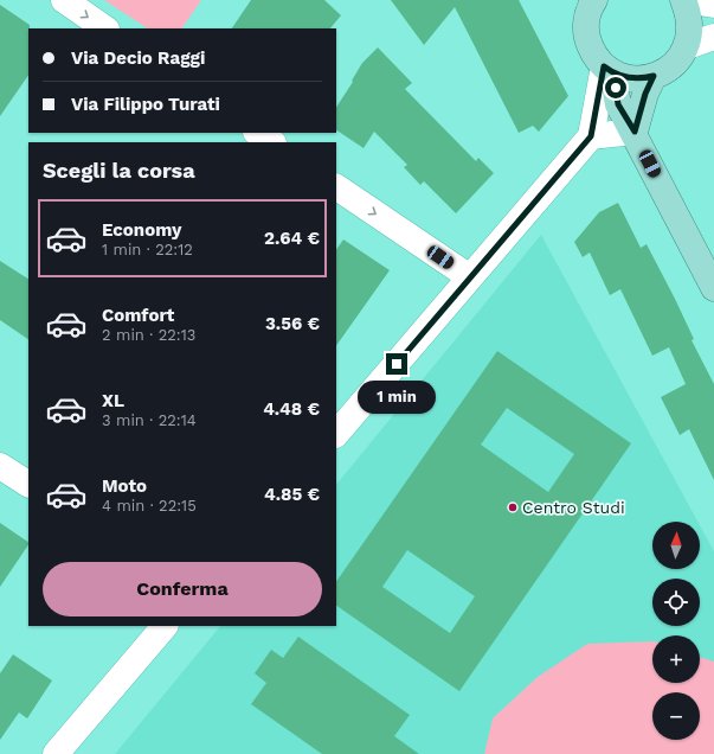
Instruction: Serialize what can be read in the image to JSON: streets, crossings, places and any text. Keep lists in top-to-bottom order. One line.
{"places":["Centro Studi"],"north":"top","page":{"banner":["Via Decio Raggi","Via Filippo Turati"],"heading":"Scegli la corsa","list":[{"name":"Economy","note":"1 min · 22:12","value":"2.64 €"},{"name":"Comfort","note":"2 min · 22:13","value":"3.56 €"},{"name":"XL","note":"3 min · 22:14","value":"4.48 €"},{"name":"Moto","note":"4 min · 22:15","value":"4.85 €"}],"bubble":"1 min","map_buttons":["+","−"],"buttons":"Conferma"}}
